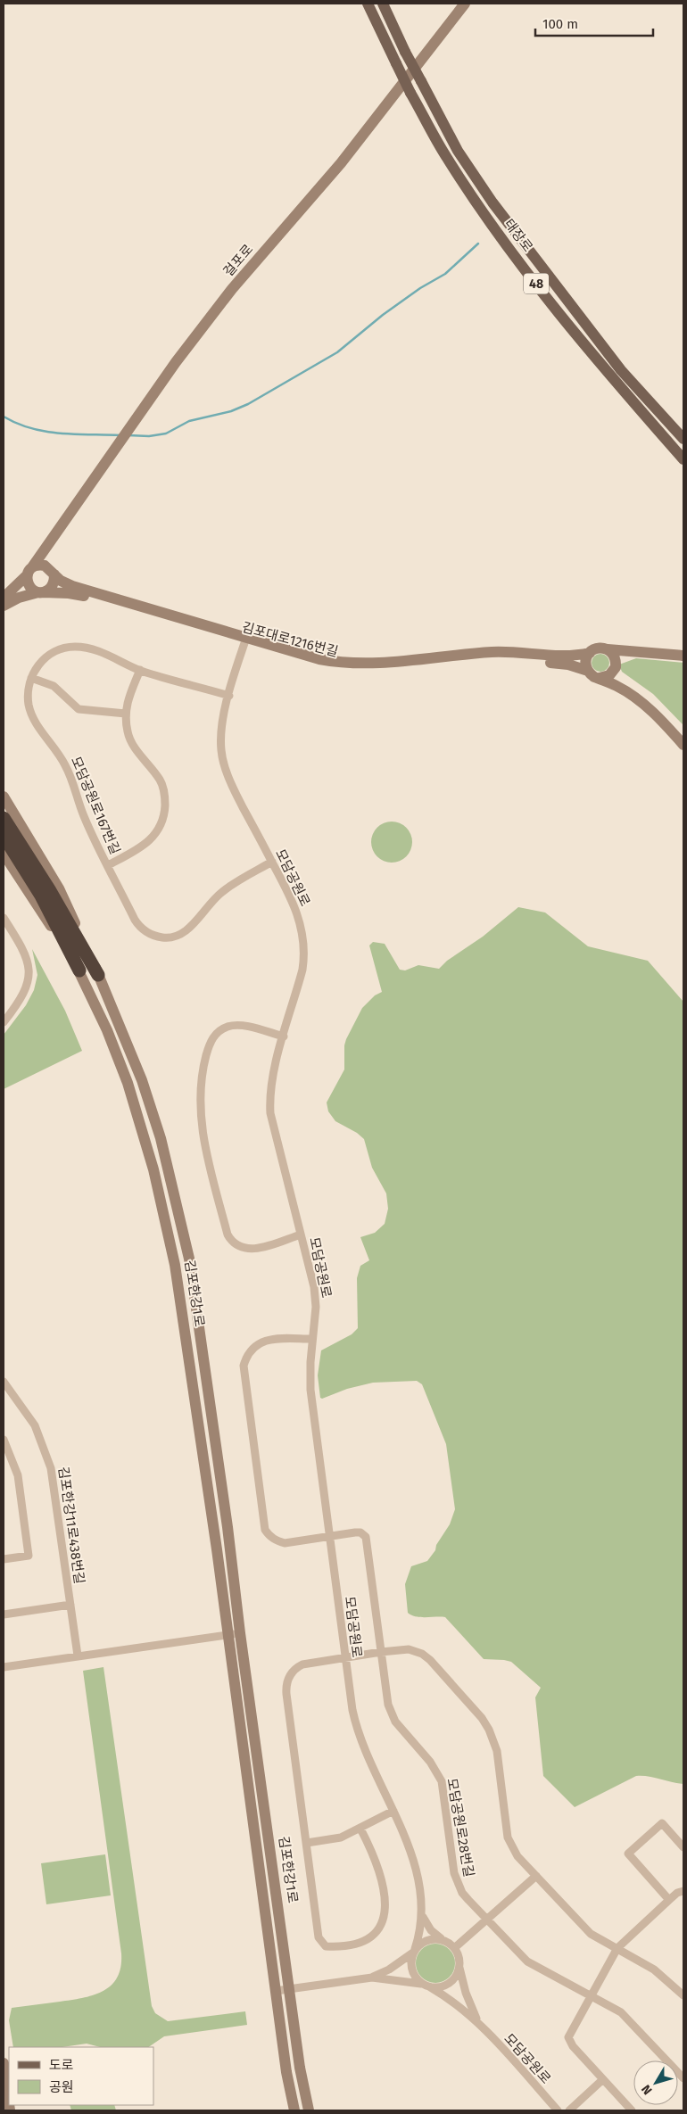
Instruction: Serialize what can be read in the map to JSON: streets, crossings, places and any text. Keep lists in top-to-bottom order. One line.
{"streets":{"main road":["태장로","48"],"street":["걸포로","김포대로1216번길","모담공원로167번길","모담공원로","김포한강1로","김포한강11로438번길","모담공원로28번길"]},"crossings":[["걸포로","김포대로1216번길"],["김포대로1216번길","모담공원로"],["모담공원로167번길","모담공원로"],["모담공원로","모담공원로28번길"]],"legend":["도로","공원"],"scale_bar":"100 m","north":"bottom left"}
